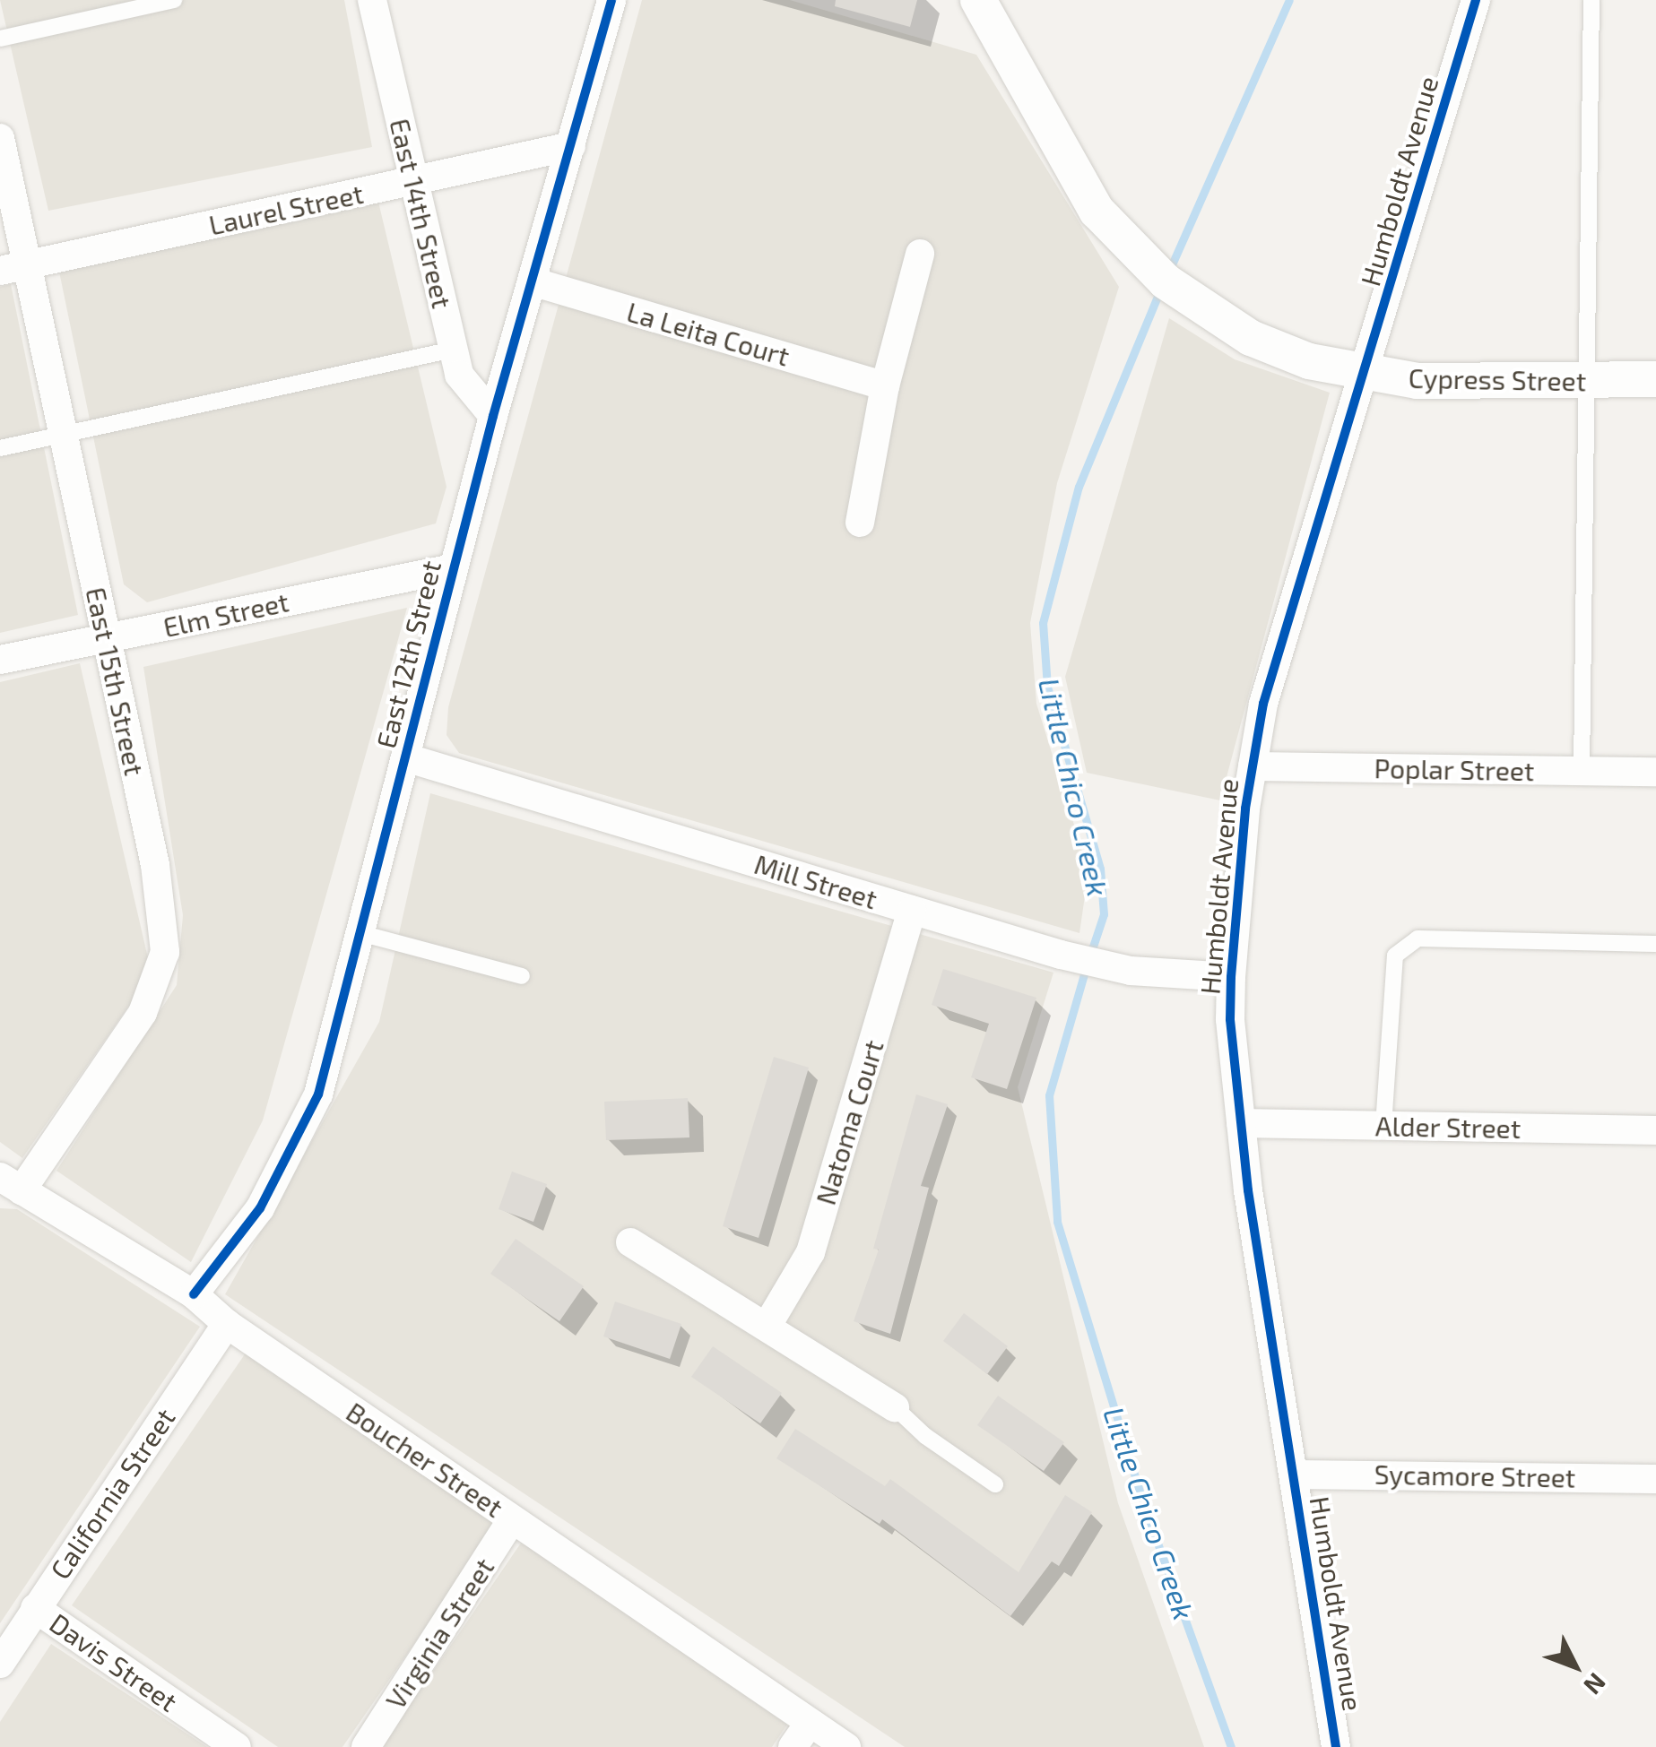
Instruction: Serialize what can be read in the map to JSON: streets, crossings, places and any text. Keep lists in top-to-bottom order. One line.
{"streets":{"street":["Humboldt Avenue","Laurel Street","East 14th Street","La Leita Court","Cypress Street","Elm Street","East 12th Street","East 15th Street","Poplar Street","Mill Street","Natoma Court","Alder Street","Boucher Street","Sycamore Street","California Street","Virginia Street","Davis Street"]},"crossings":[["Humboldt Avenue","Cypress Street"],["Humboldt Avenue","Poplar Street"],["Humboldt Avenue","Mill Street"],["Humboldt Avenue","Alder Street"],["Humboldt Avenue","Sycamore Street"],["Laurel Street","East 14th Street"],["Laurel Street","East 12th Street"],["Laurel Street","East 15th Street"],["East 14th Street","East 12th Street"],["La Leita Court","East 12th Street"],["Elm Street","East 12th Street"],["Elm Street","East 15th Street"],["East 12th Street","Mill Street"],["East 12th Street","Boucher Street"],["East 15th Street","Boucher Street"],["Mill Street","Natoma Court"],["Boucher Street","California Street"],["Boucher Street","Virginia Street"],["California Street","Davis Street"]],"water":["Little Chico Creek"],"north":"bottom right"}
